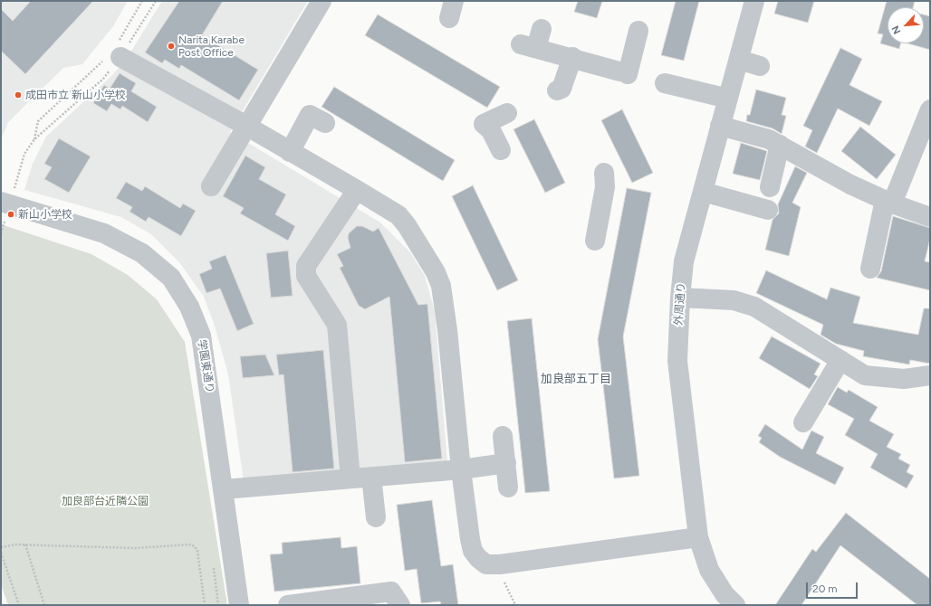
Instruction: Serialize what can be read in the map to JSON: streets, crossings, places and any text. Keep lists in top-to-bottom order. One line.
{"streets":{"street":["外周通り","学園東通り"]},"districts":["加良部五丁目"],"parks":["加良部台近隣公園"],"places":["Narita Karabe Post Office","成田市立 新山小学校","新山小学校"],"scale_bar":"20 m","north":"bottom left"}
